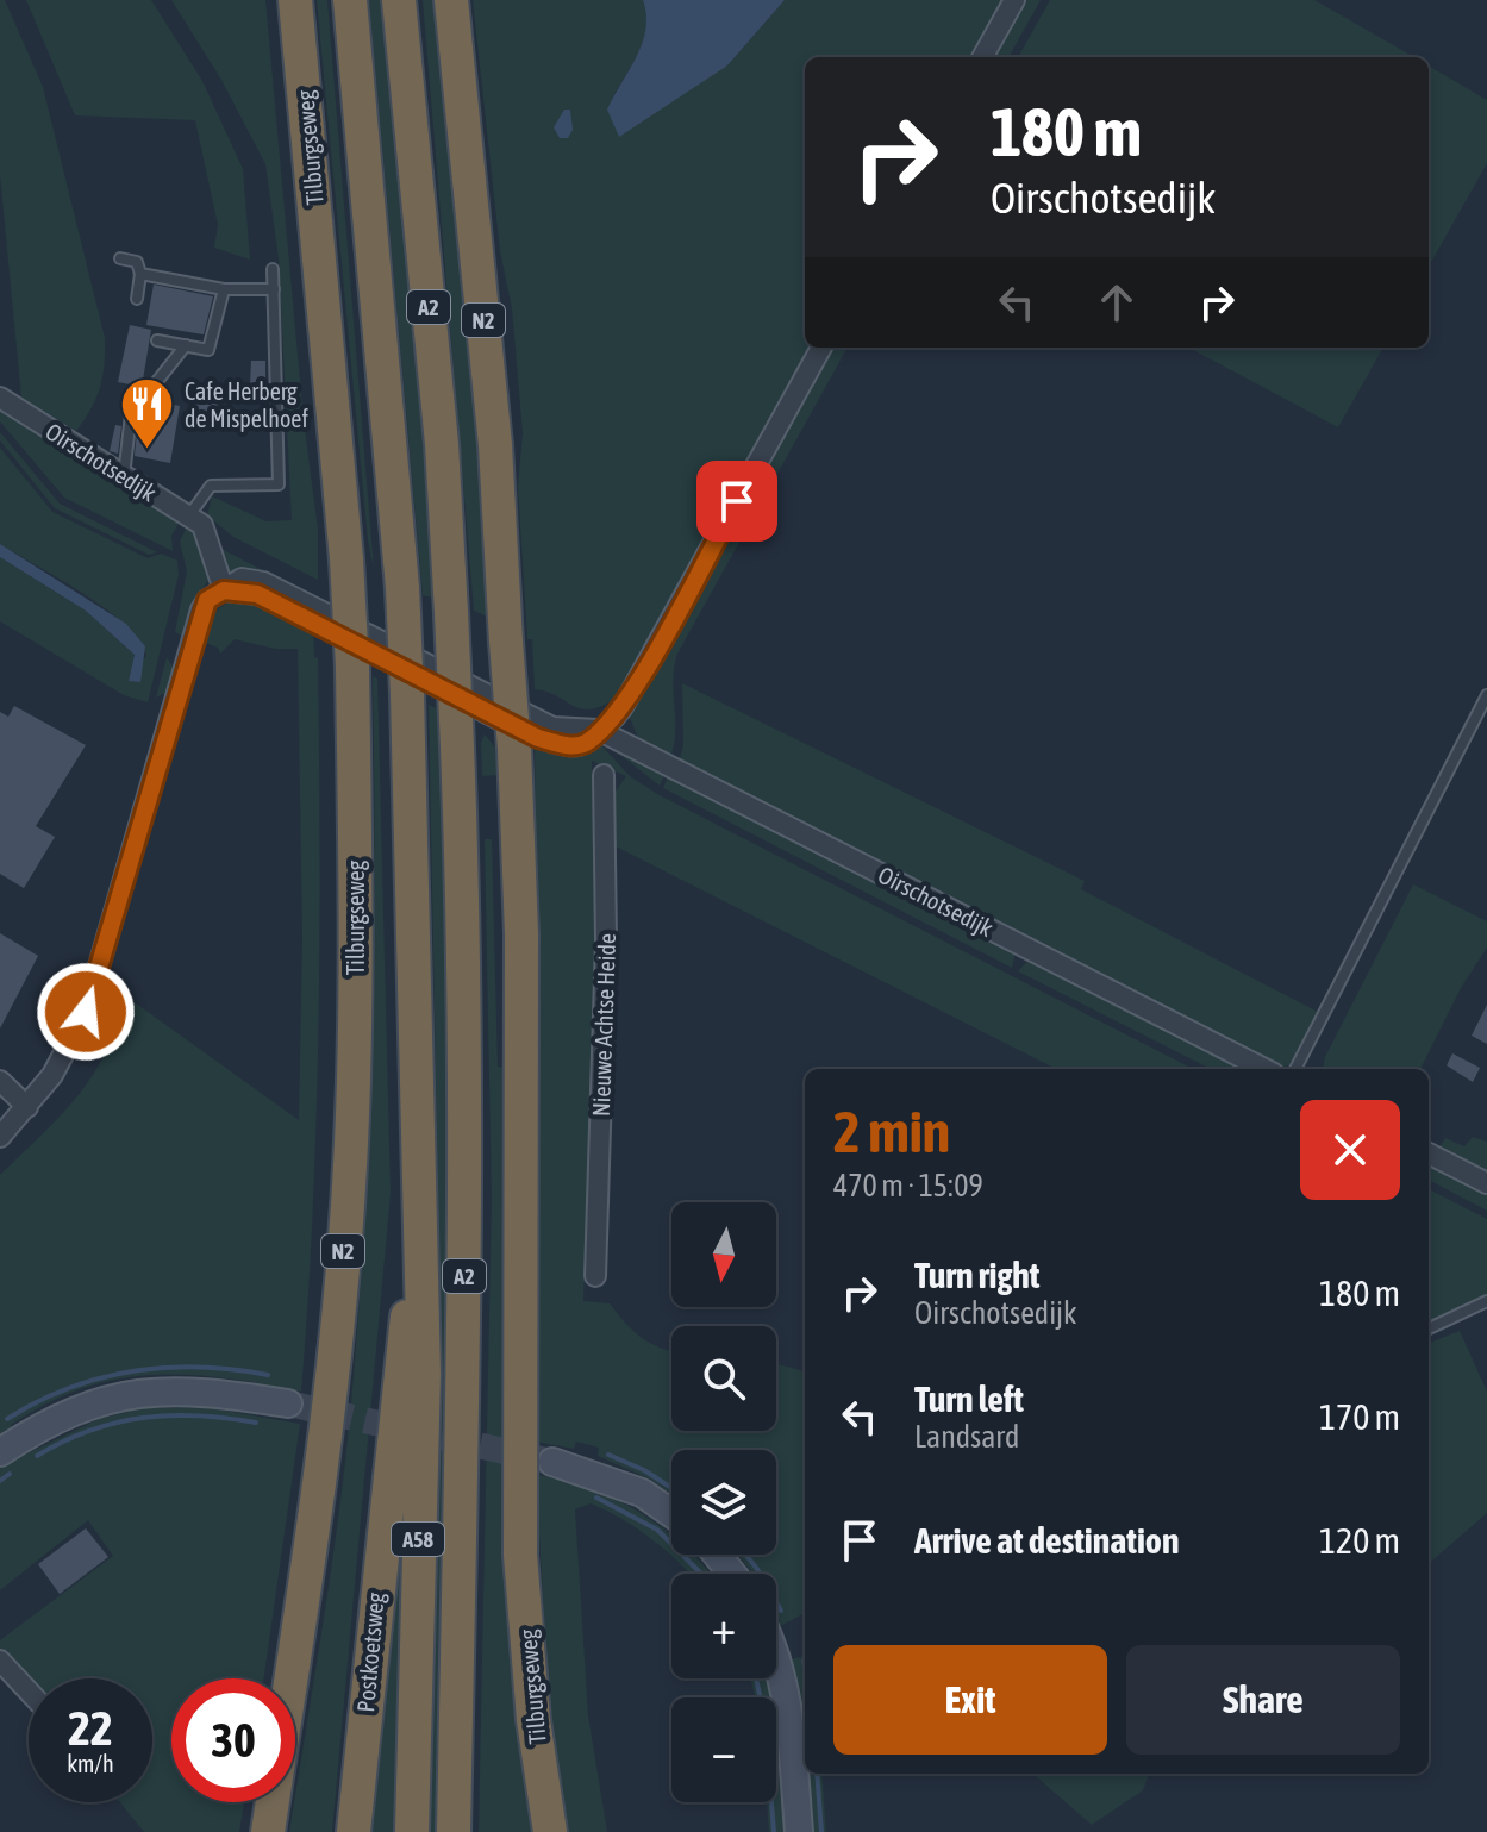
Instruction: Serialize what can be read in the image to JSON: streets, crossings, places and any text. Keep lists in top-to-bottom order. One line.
{"streets":{"highway":["Tilburgseweg","A2","N2","A58","Postkoetsweg"],"street":["Oirschotsedijk","Nieuwe Achtse Heide"]},"crossings":[["A2","A58"],["A2","Postkoetsweg"],["A58","Postkoetsweg"]],"places":{"restaurant":["Cafe Herberg de Mispelhoef"]},"north":"bottom","page":{"turn":["180 m","Oirschotsedijk"],"heading":["2 min","470 m · 15:09"],"map_buttons":["+","−"],"list":[{"name":"Turn right","note":"Oirschotsedijk","value":"180 m"},{"name":"Turn left","note":"Landsard","value":"170 m"},{"name":"Arrive at destination","value":"120 m"}],"buttons":["Exit","Share"],"speed":"22 km/h","limit":"30"}}
